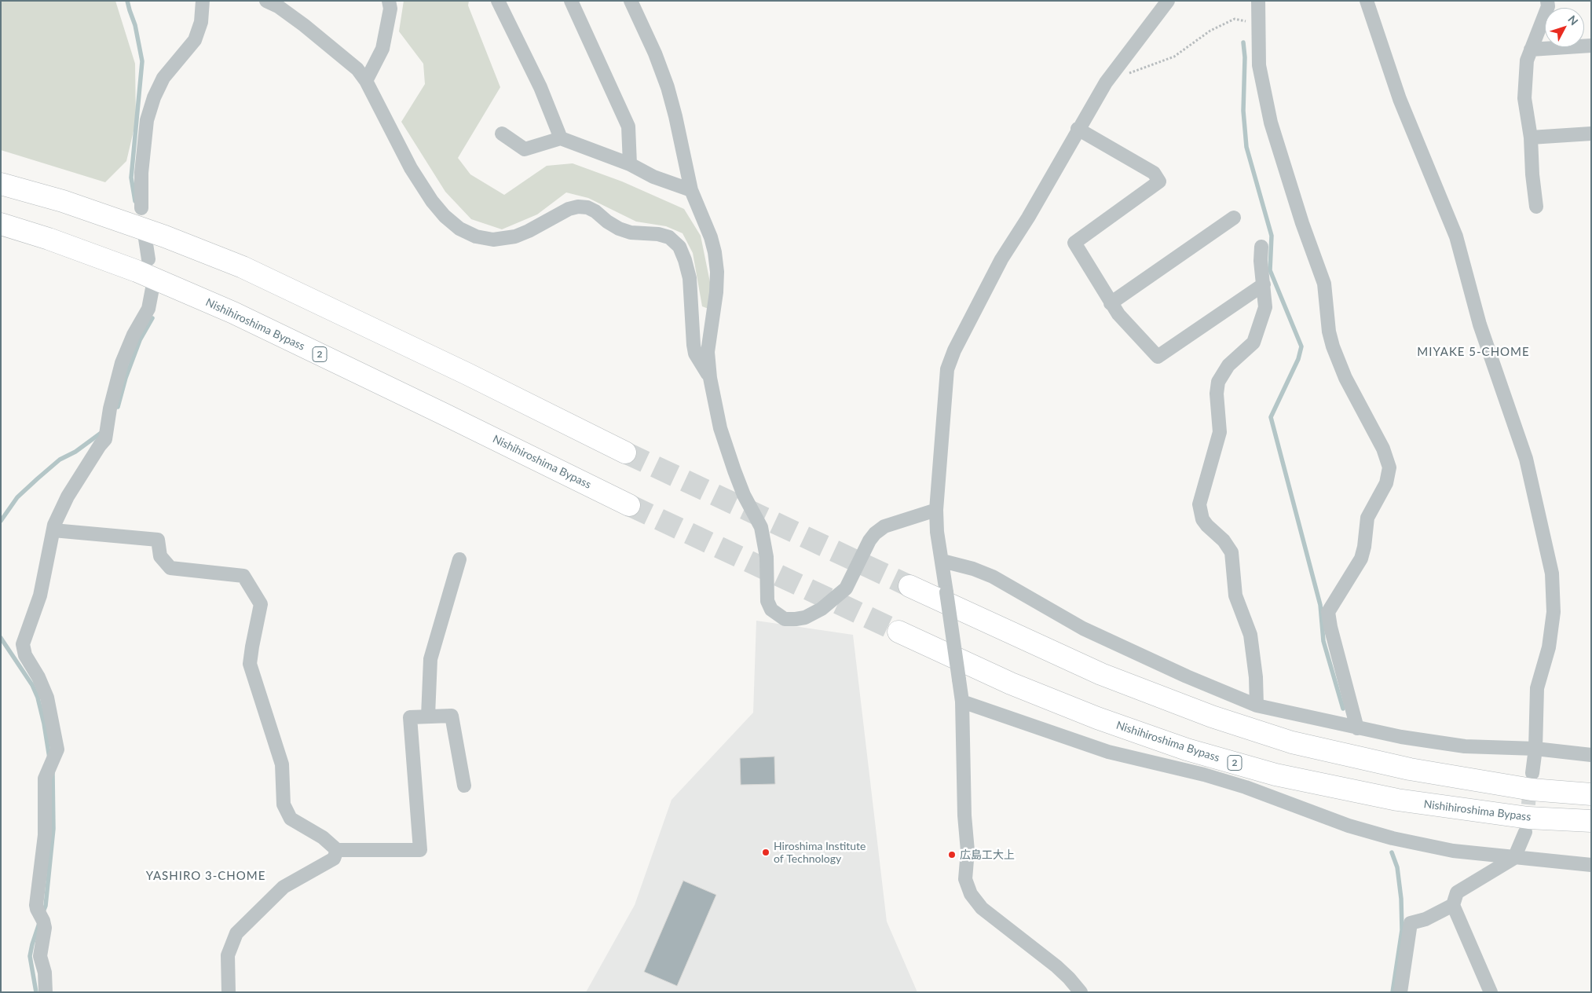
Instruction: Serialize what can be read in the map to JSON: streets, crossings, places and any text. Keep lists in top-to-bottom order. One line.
{"streets":{"highway":["Nishihiroshima Bypass","2"]},"districts":["MIYAKE 5-CHOME","YASHIRO 3-CHOME"],"places":["Hiroshima Institute of Technology","広島工大上"],"north":"top right"}
